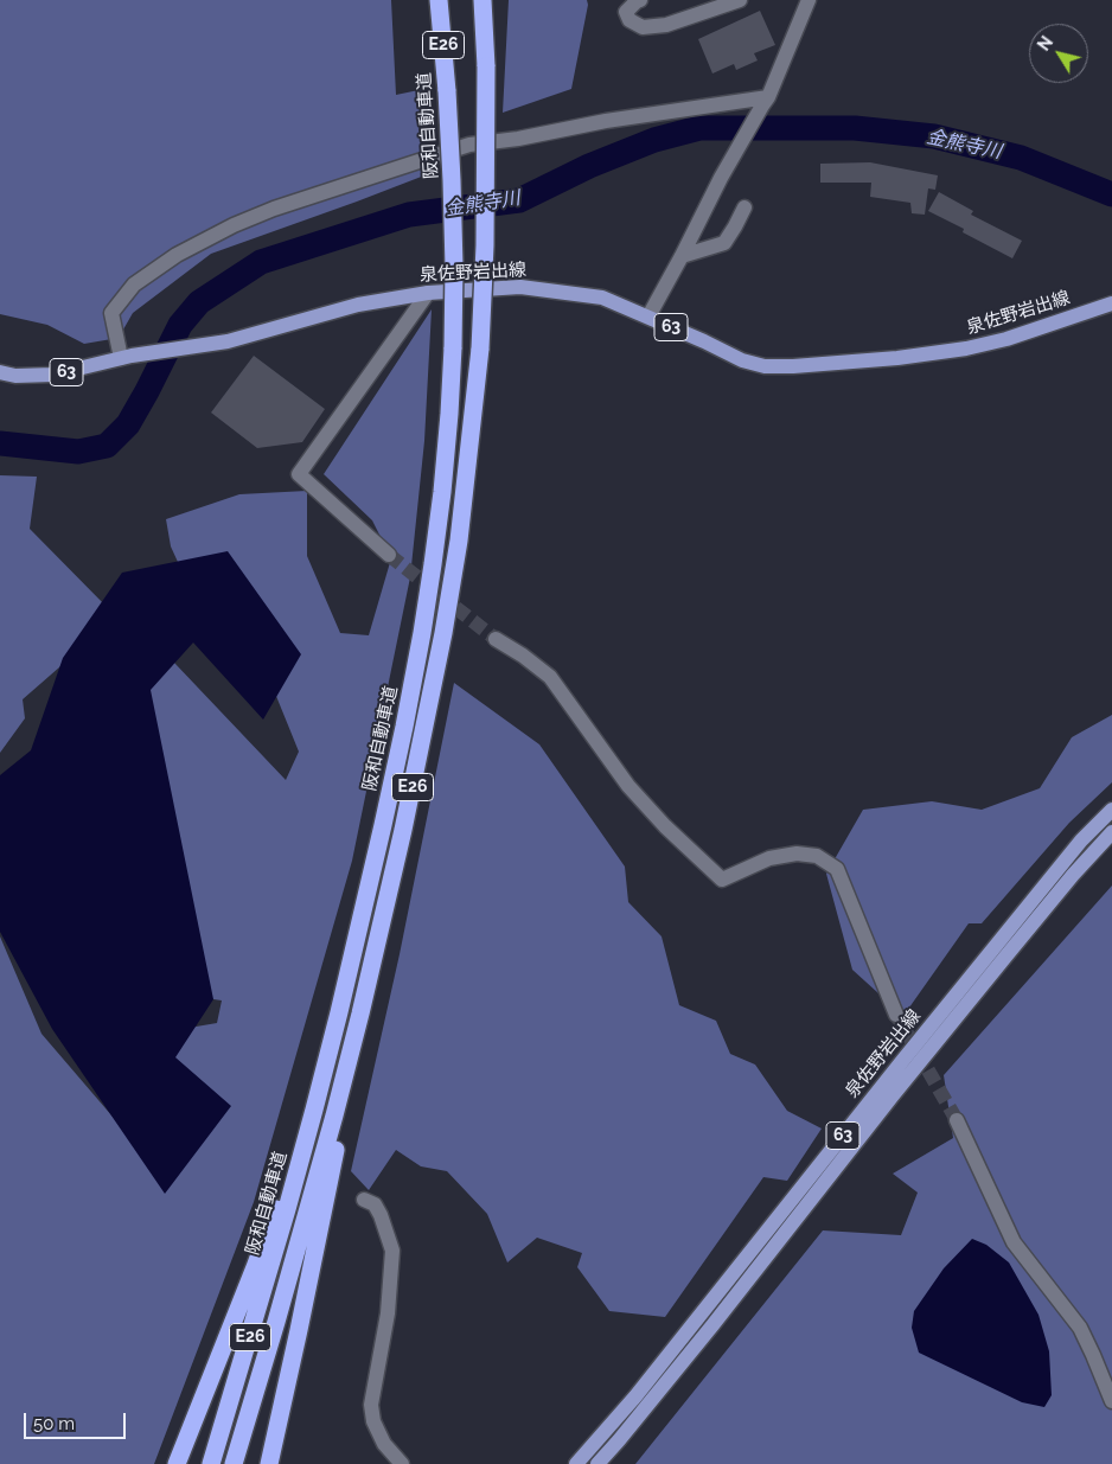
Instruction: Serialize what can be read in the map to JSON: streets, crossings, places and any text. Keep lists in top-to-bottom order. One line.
{"streets":{"highway":["E26","阪和自動車道"],"main road":["泉佐野岩出線","63"]},"water":["金熊寺川"],"scale_bar":"50 m","north":"top left"}
